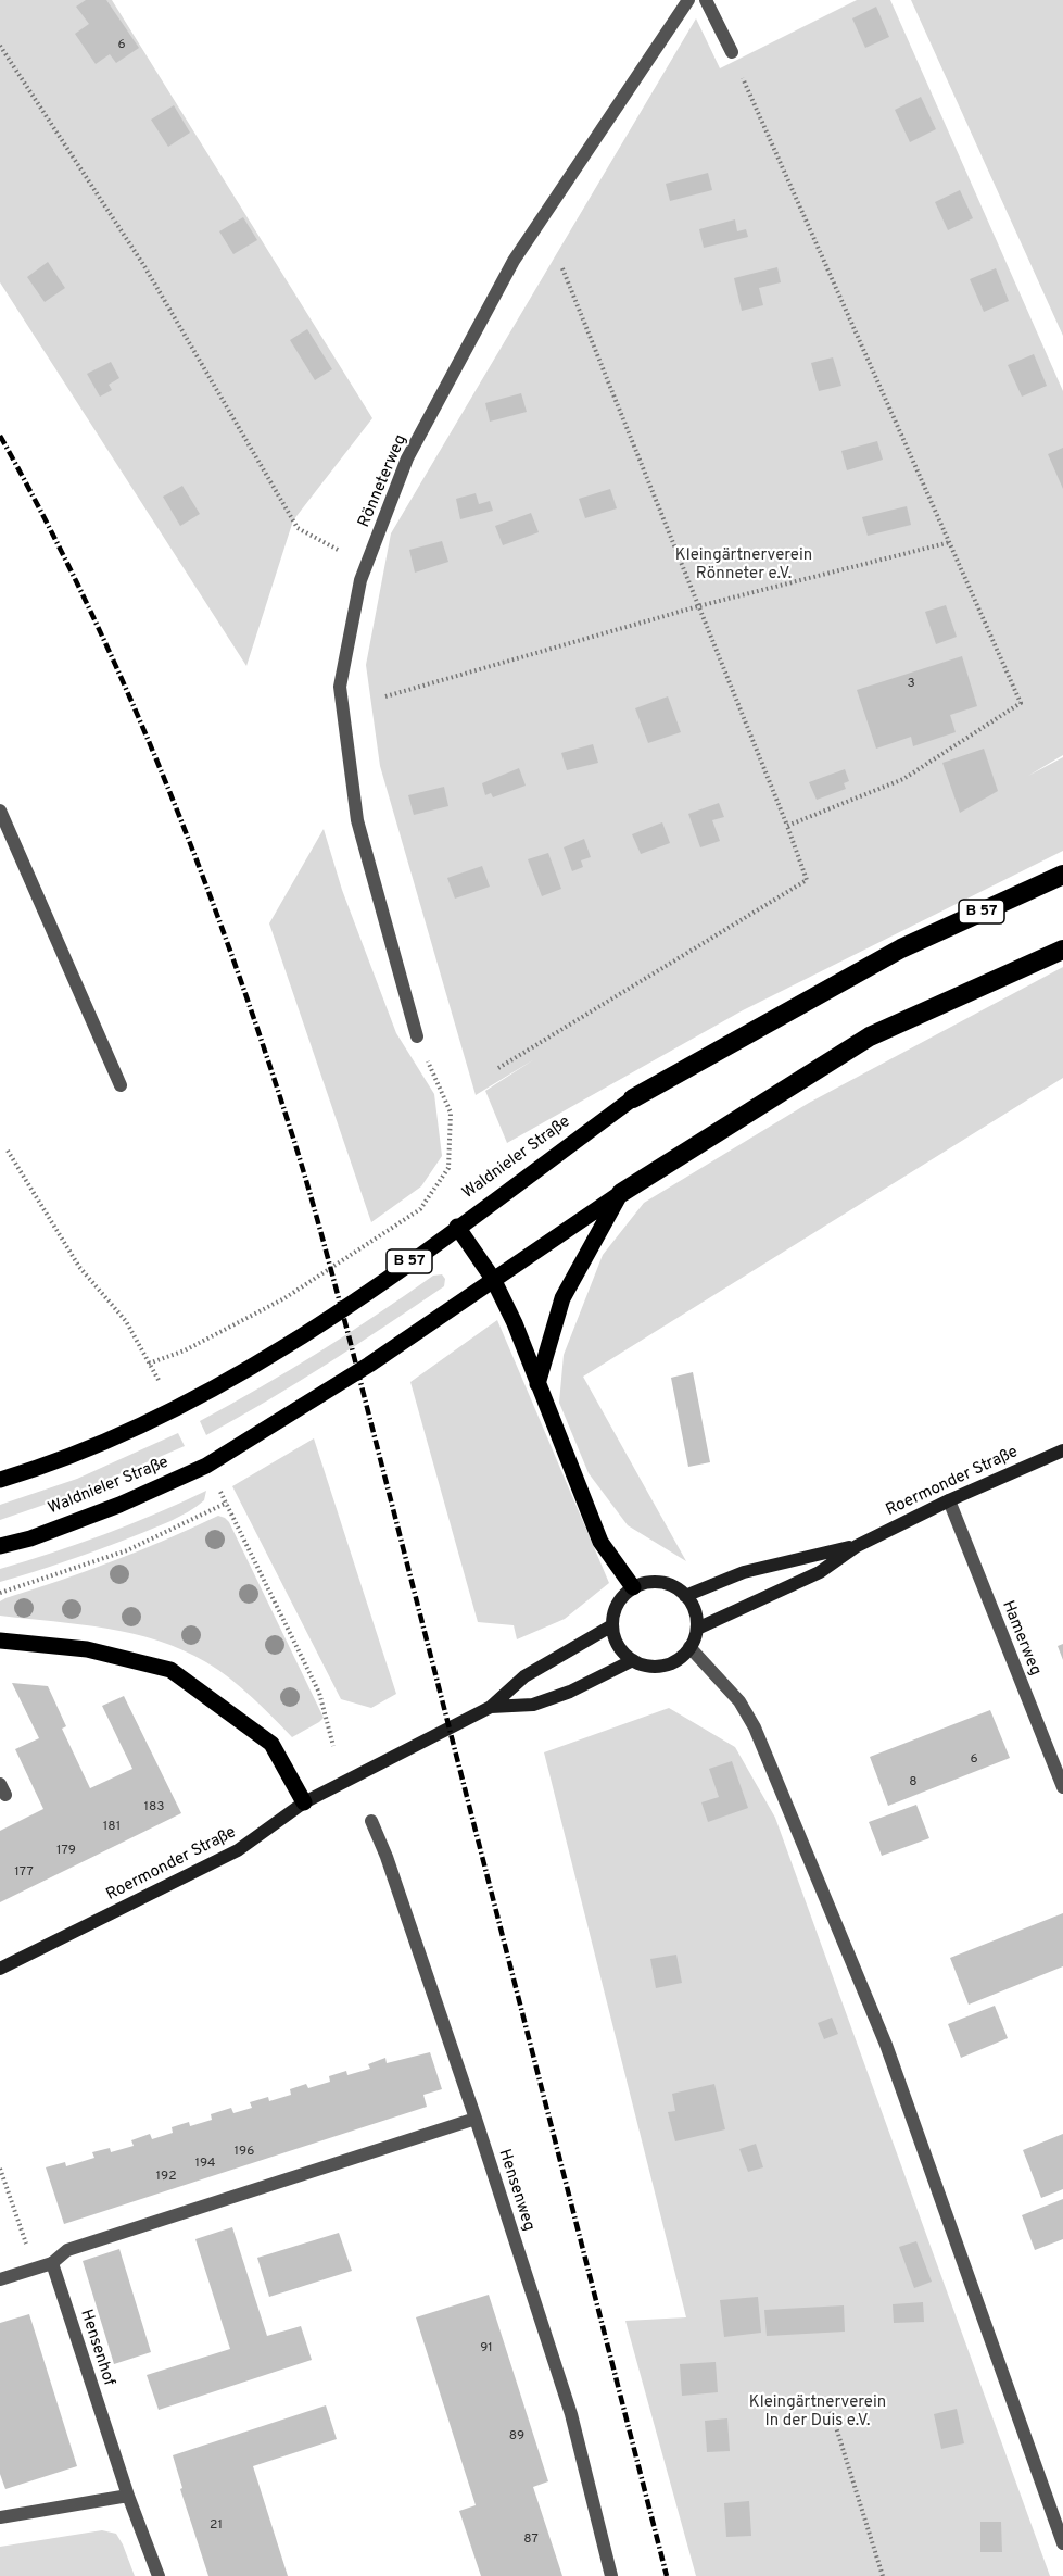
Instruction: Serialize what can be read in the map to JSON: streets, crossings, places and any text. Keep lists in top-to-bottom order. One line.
{"streets":{"highway":["B 57","Waldnieler Straße"],"main road":["Roermonder Straße"],"street":["Rönneterweg","Hamerweg","Hensenweg","Hensenhof"]},"crossings":[["Roermonder Straße","Hamerweg"]],"parks":["Kleingärtnerverein Rönneter e.V.","Kleingärtnerverein In der Duis e.V."],"house_numbers":["6","3","6","8","183","181","179","177","196","194","192","91","89","21","87"]}
